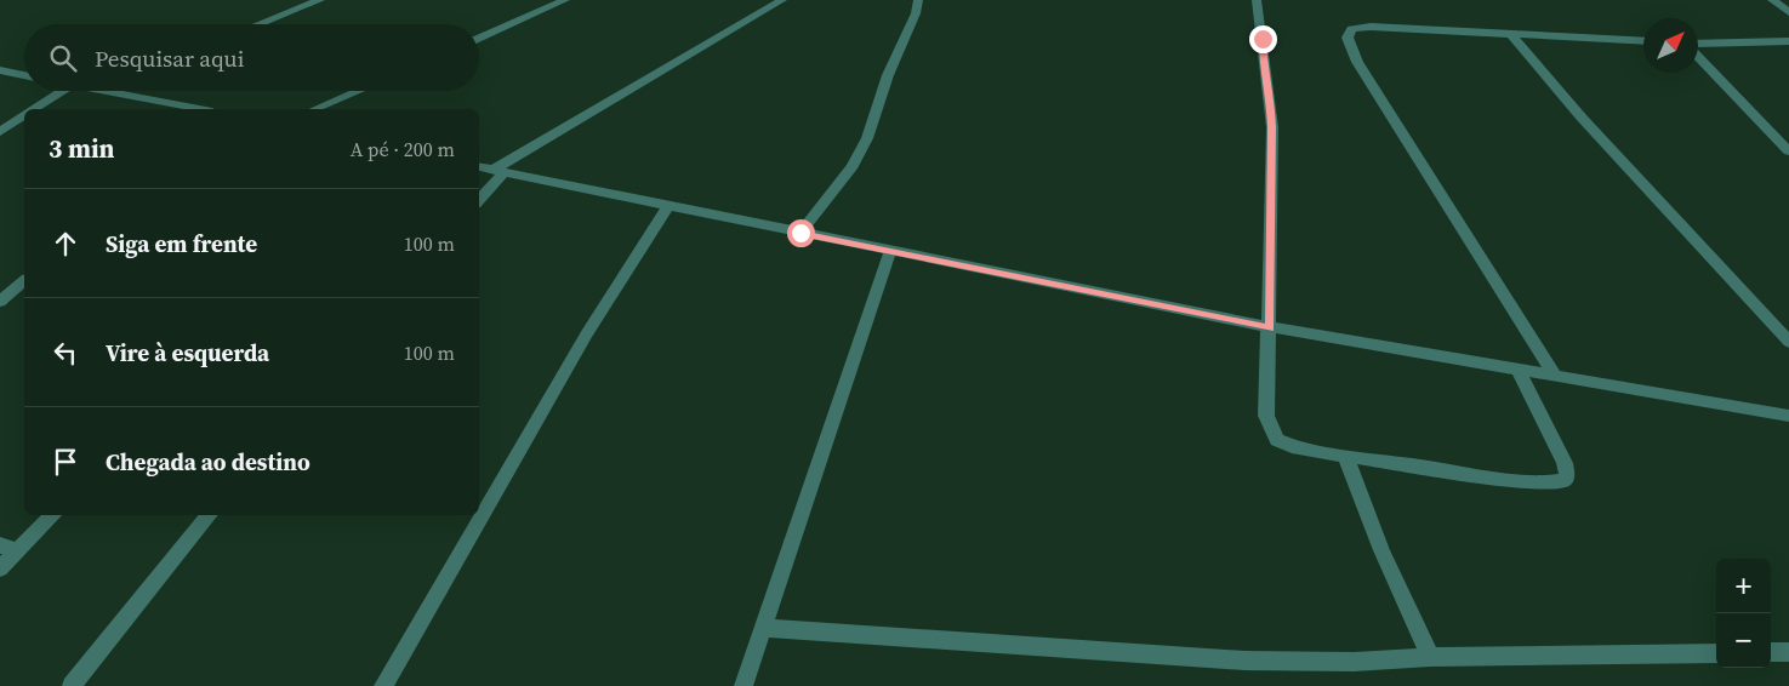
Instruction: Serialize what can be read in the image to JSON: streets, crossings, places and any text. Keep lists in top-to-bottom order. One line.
{"north":"top right","page":{"search":"Pesquisar aqui","heading":["3 min","A pé · 200 m"],"list":[["Siga em frente","100 m"],["Vire à esquerda","100 m"],"Chegada ao destino"],"map_buttons":["+","−"]}}
